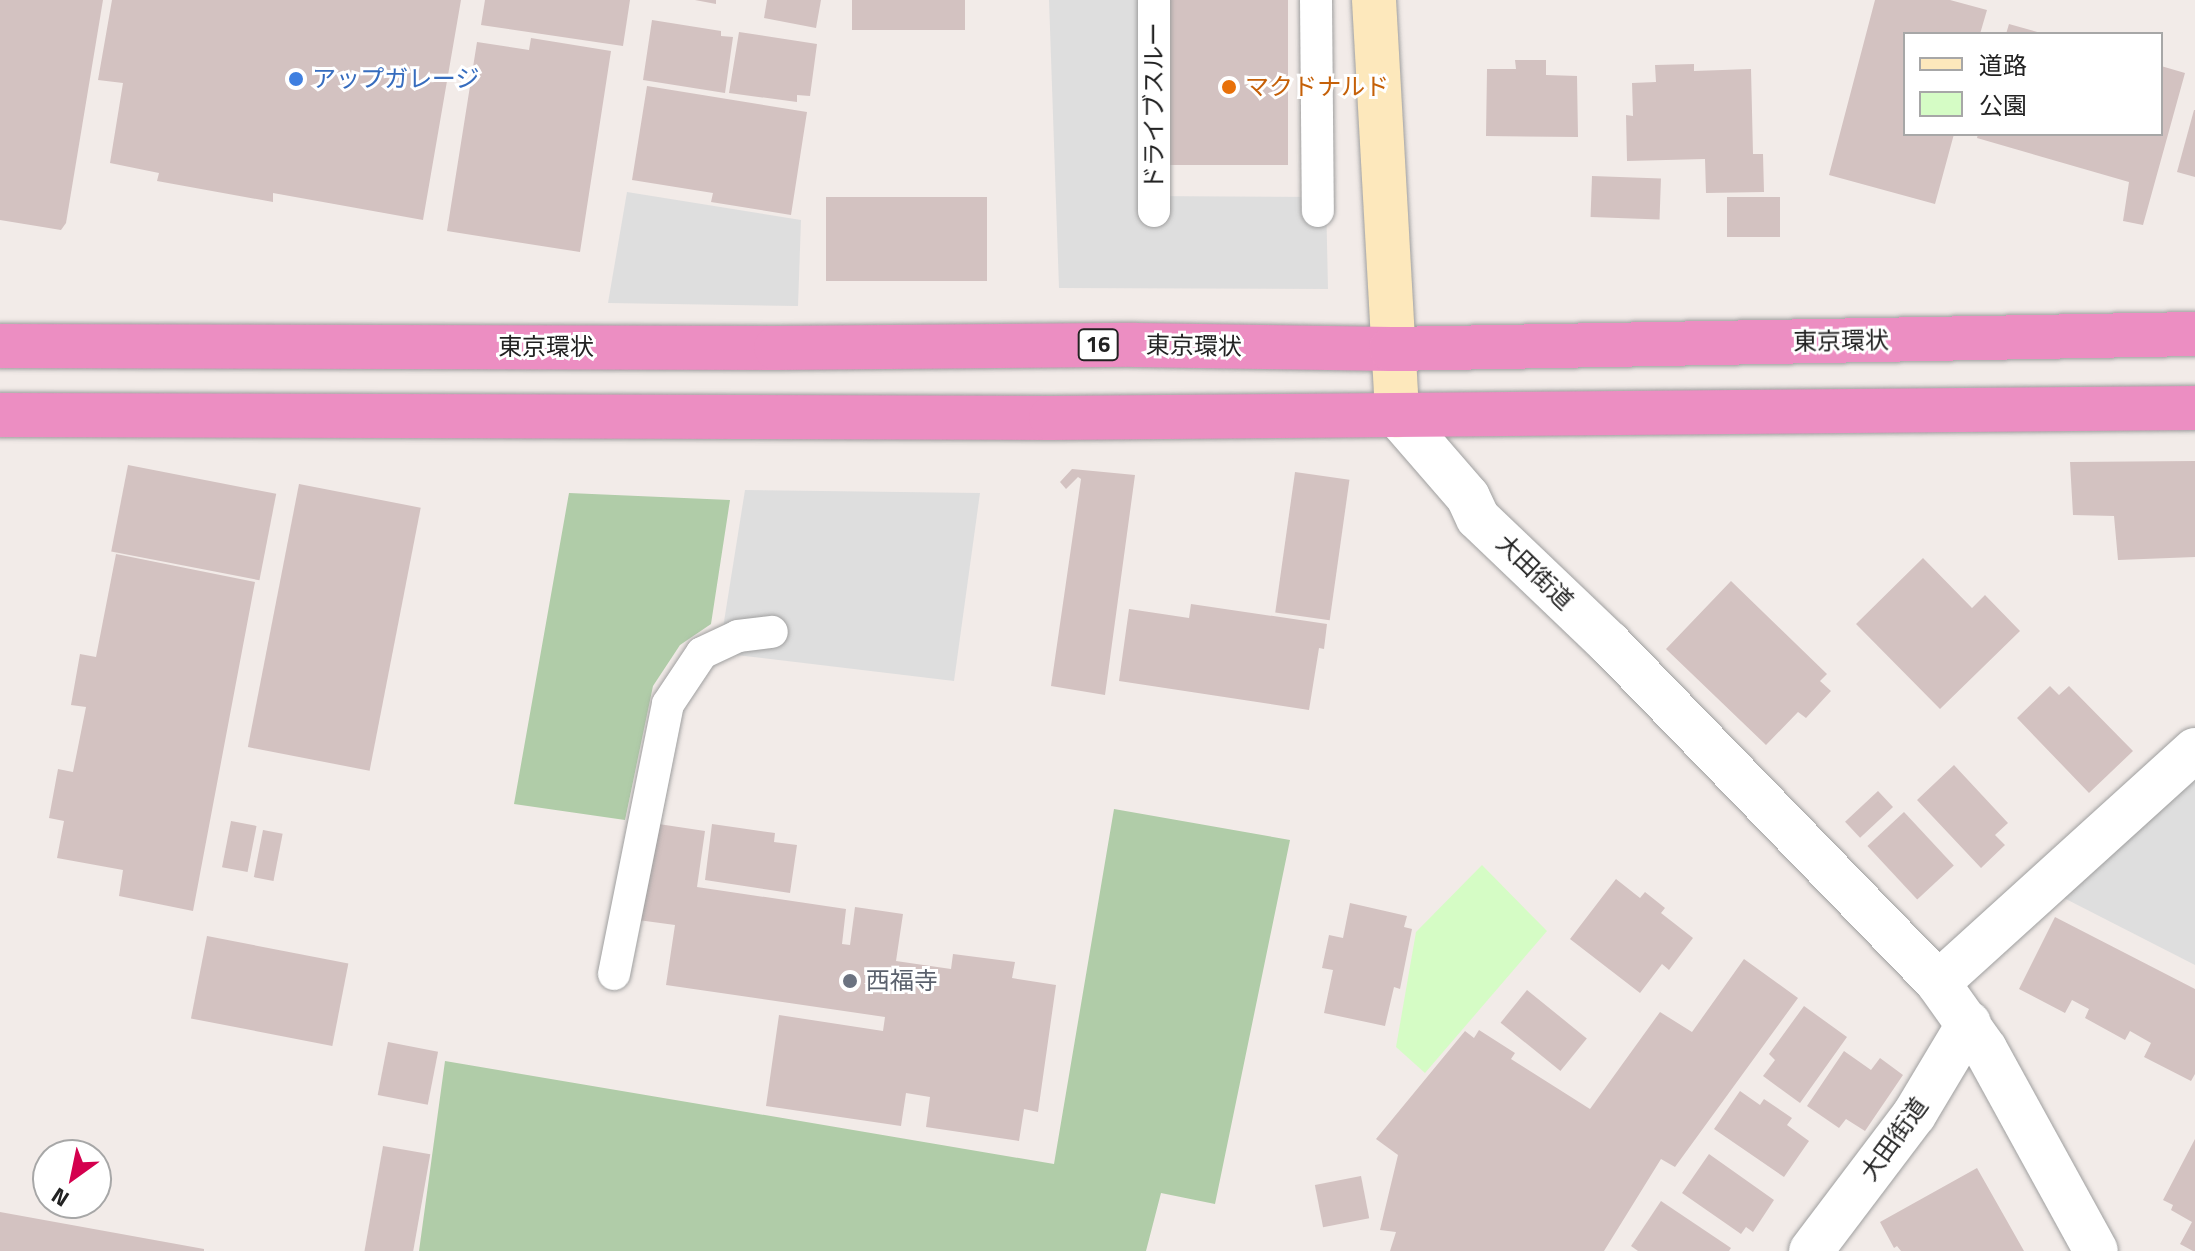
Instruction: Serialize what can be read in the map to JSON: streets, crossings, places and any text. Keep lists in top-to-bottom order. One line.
{"streets":{"highway":["東京環状","16"],"street":["大田街道"],"lane":["ドライブスルー"]},"places":["アップガレージ","マクドナルド","西福寺"],"legend":["道路","公園"],"north":"bottom left"}
